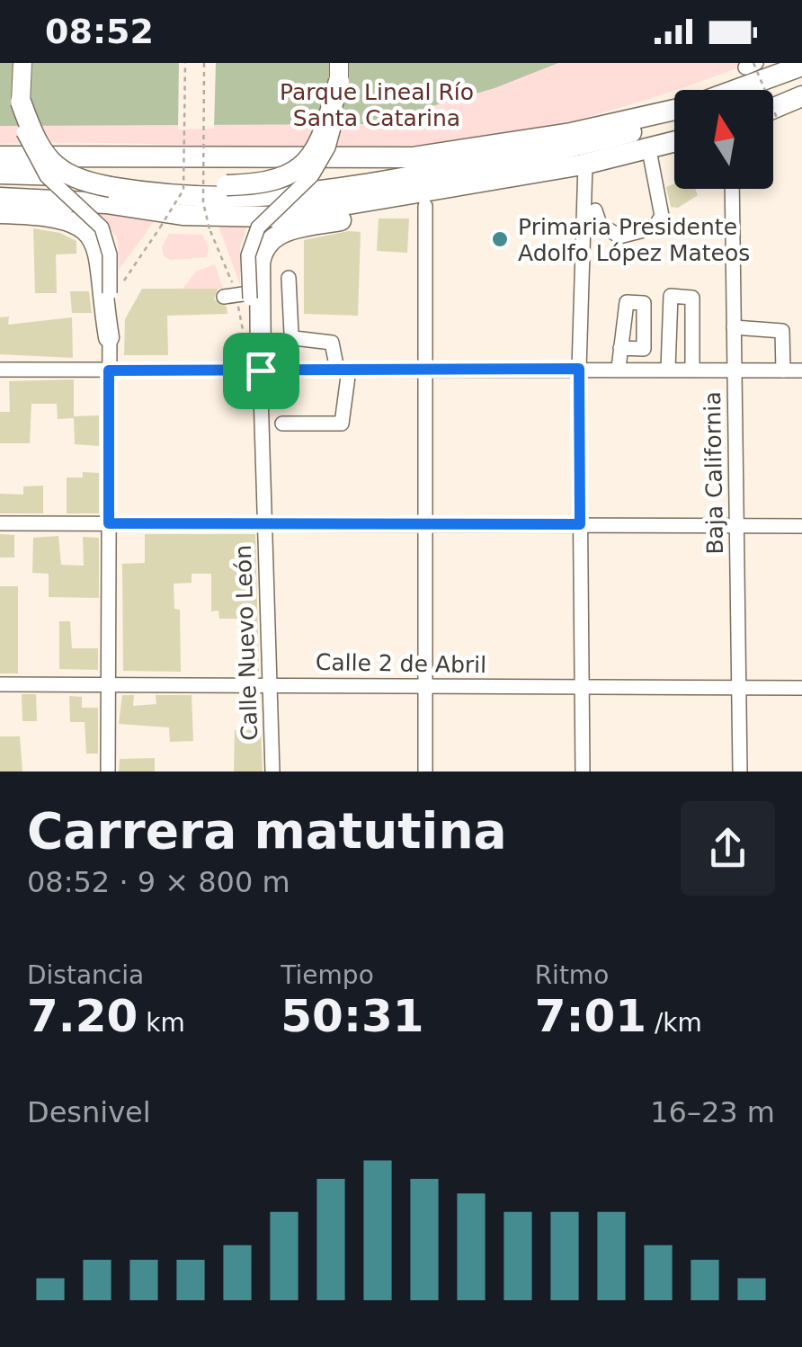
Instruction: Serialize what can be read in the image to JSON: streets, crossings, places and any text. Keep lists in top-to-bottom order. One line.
{"streets":{"street":["Baja California","Calle Nuevo León","Calle 2 de Abril"]},"crossings":[["Baja California","Calle 2 de Abril"],["Calle Nuevo León","Calle 2 de Abril"]],"parks":["Parque Lineal Río Santa Catarina"],"places":["Primaria Presidente Adolfo López Mateos"],"north":"top","page":{"status":"08:52","heading":["Carrera matutina","08:52 · 9 × 800 m"],"stats":[["Distancia","7.20 km"],["Tiempo","50:31"],["Ritmo","7:01 /km"]],"chart":["Desnivel","16–23 m"]}}
